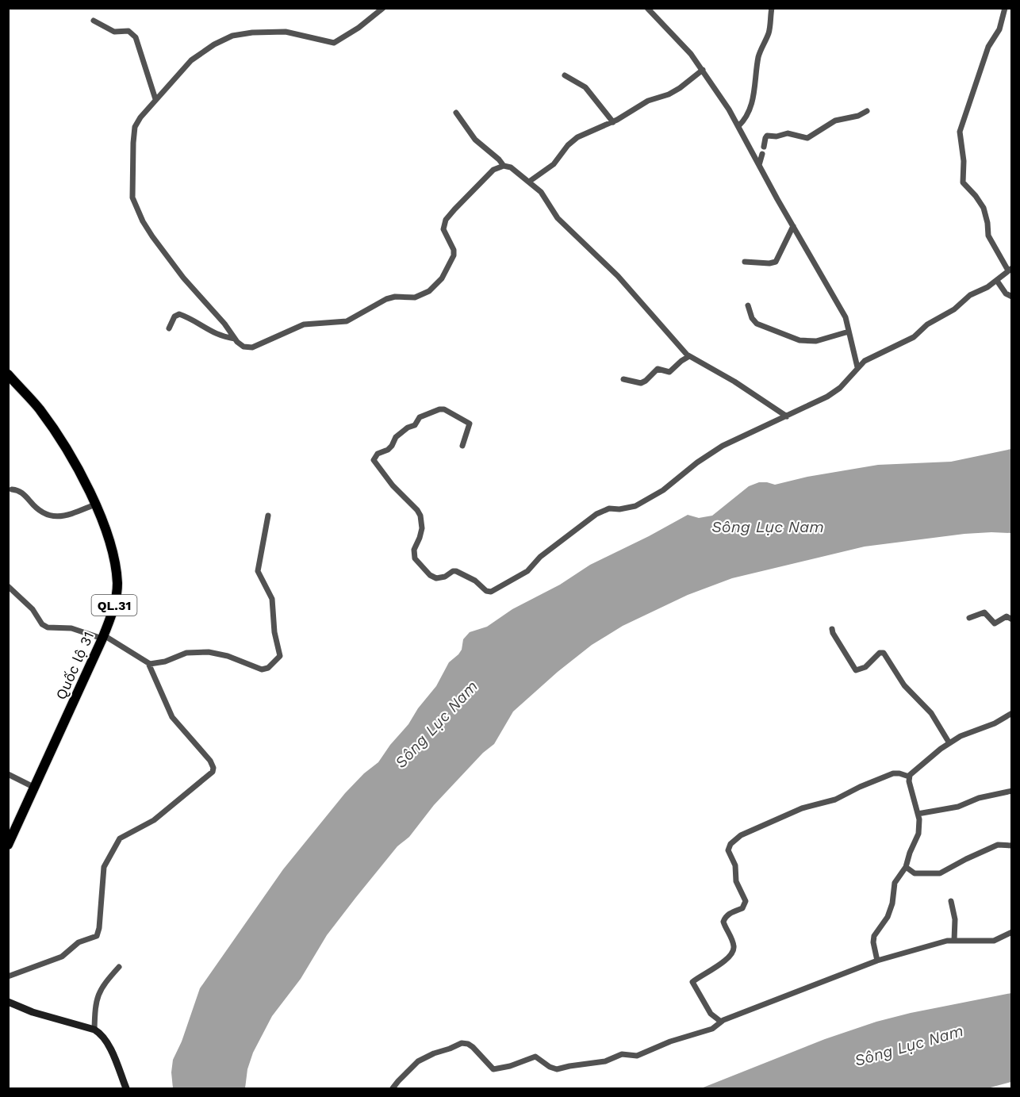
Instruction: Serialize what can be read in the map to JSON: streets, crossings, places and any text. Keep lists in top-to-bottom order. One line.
{"streets":{"highway":["QL.31","Quốc lộ 31"]},"water":["Sông Lục Nam"]}
